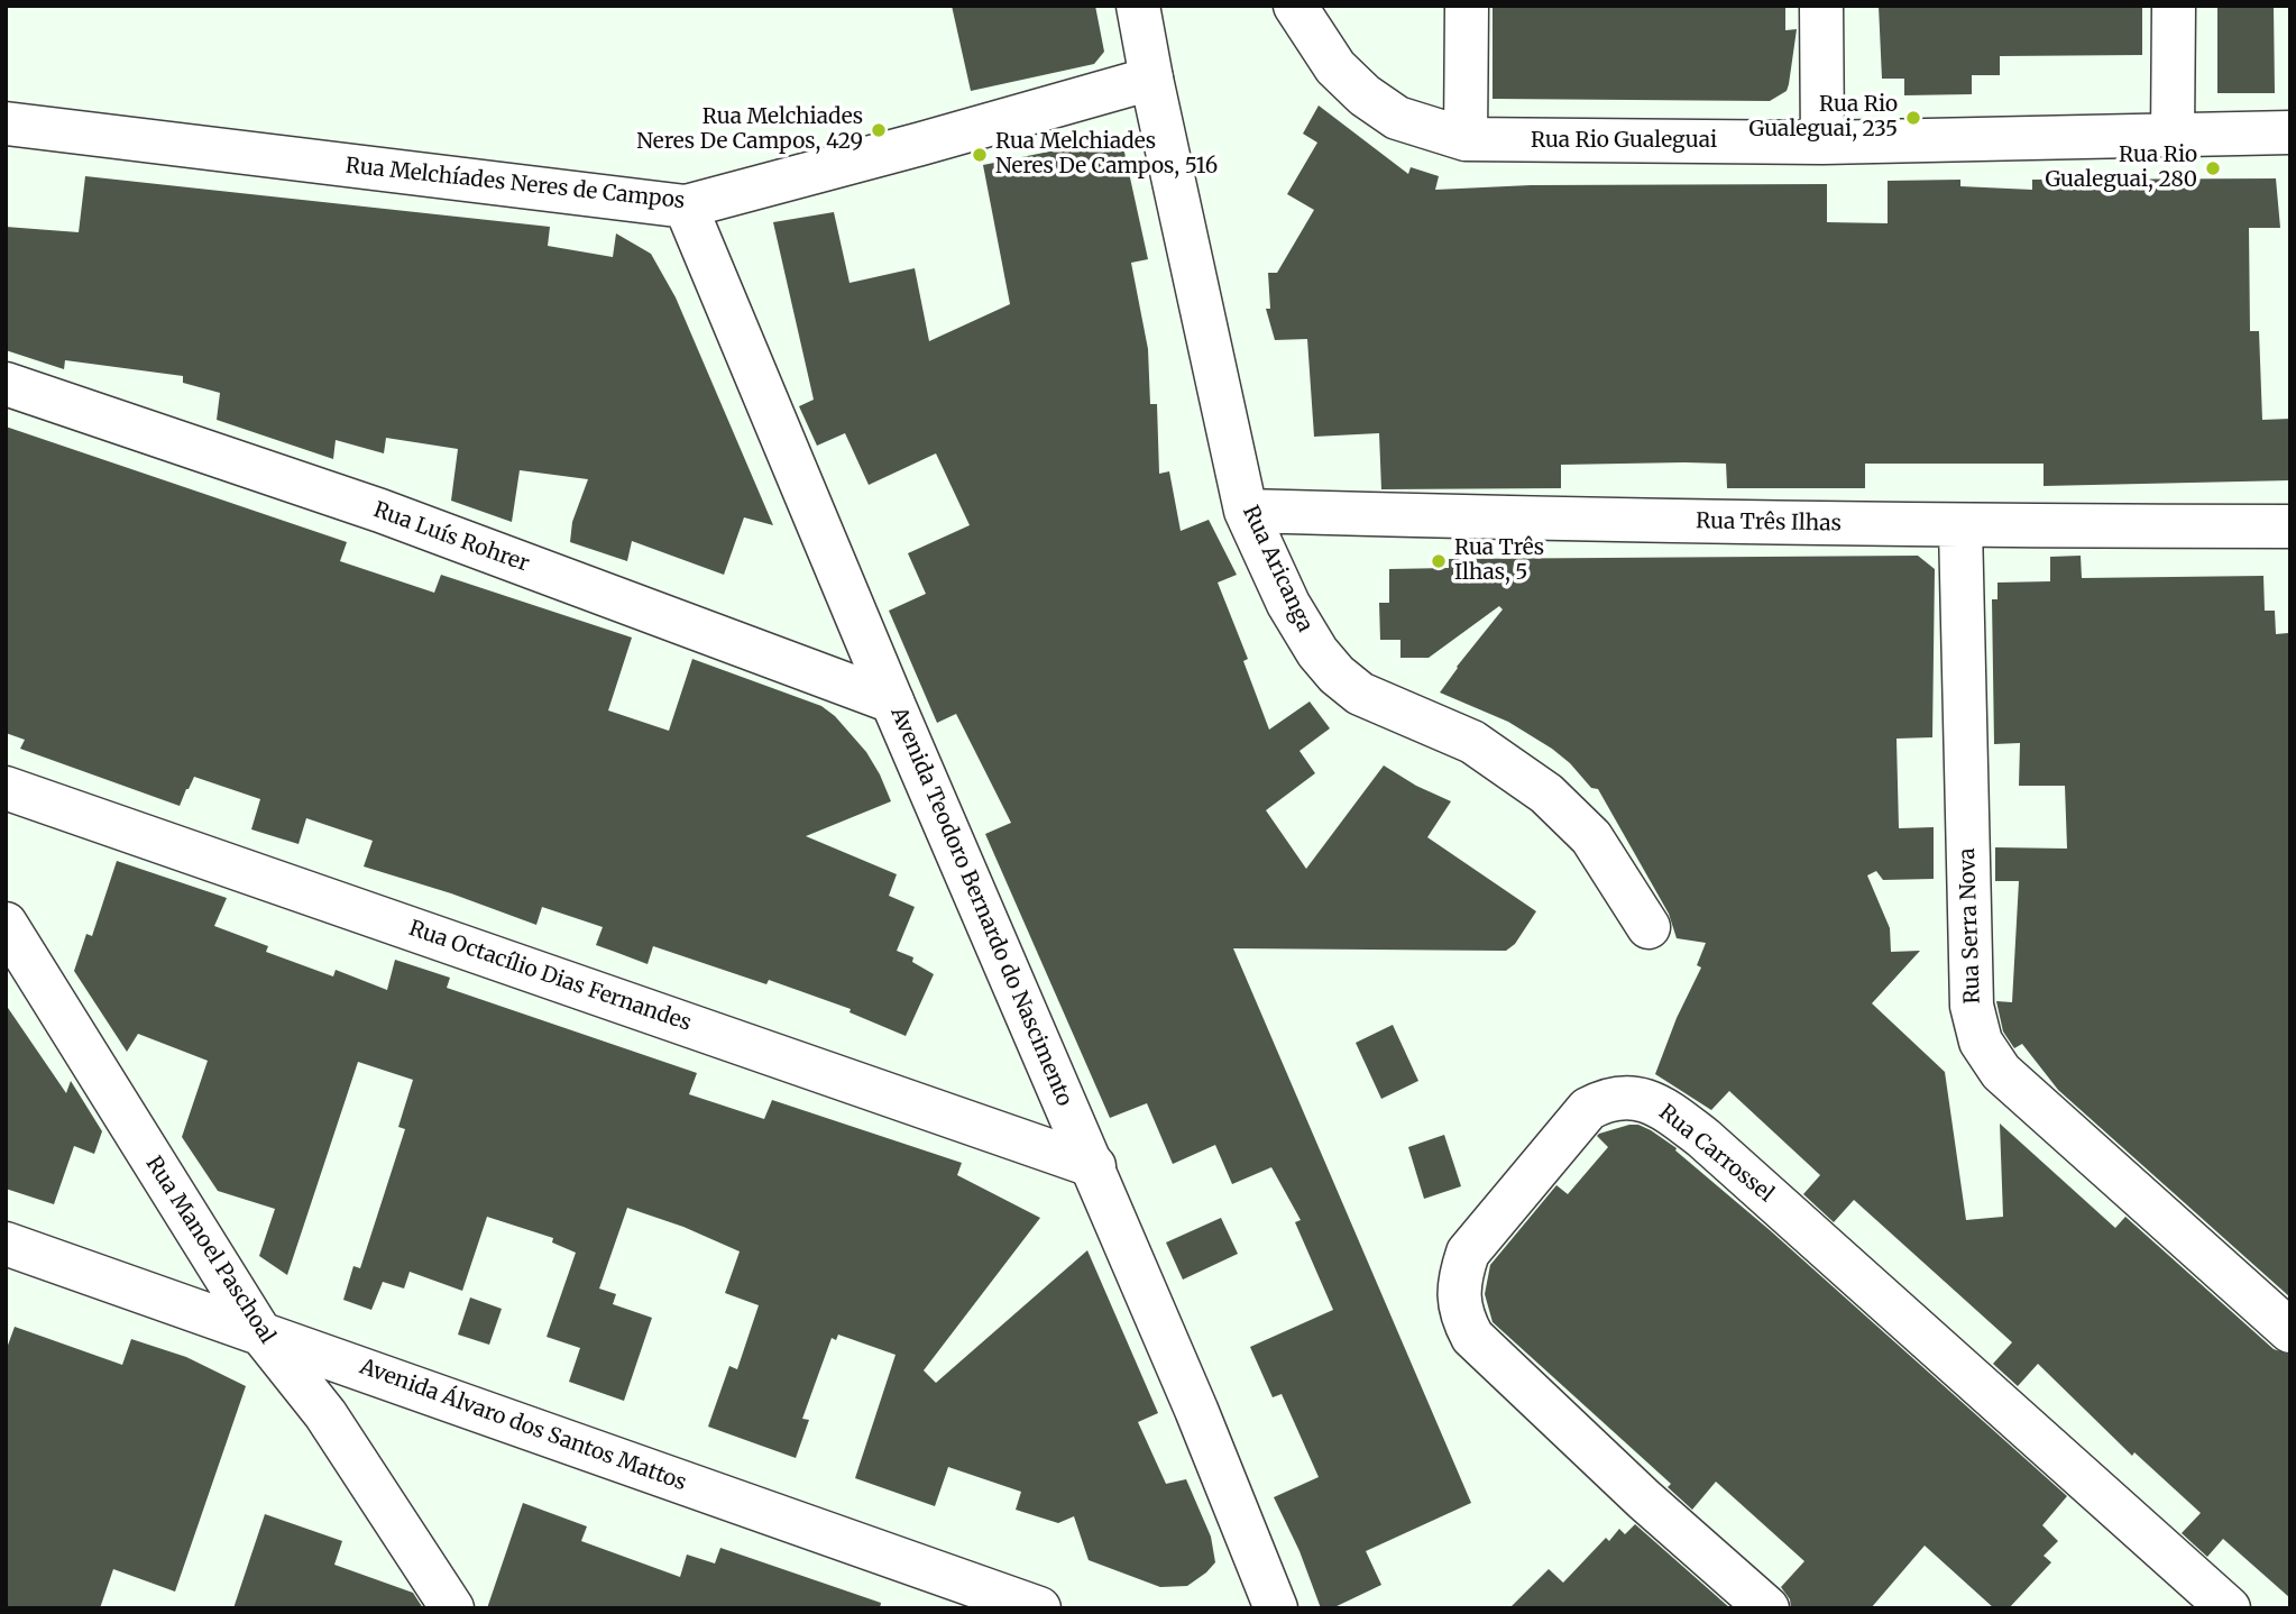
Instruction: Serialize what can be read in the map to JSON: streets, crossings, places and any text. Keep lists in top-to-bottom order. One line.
{"streets":{"street":["Rua Rio Gualeguai","Rua Melchíades Neres de Campos","Rua Três Ilhas","Rua Luís Rohrer","Rua Aricanga","Avenida Teodoro Bernardo do Nascimento","Rua Serra Nova","Rua Octacílio Dias Fernandes","Rua Carrossel","Rua Manoel Paschoal","Avenida Álvaro dos Santos Mattos"]},"crossings":[["Rua Melchíades Neres de Campos","Rua Aricanga"],["Rua Melchíades Neres de Campos","Avenida Teodoro Bernardo do Nascimento"],["Rua Três Ilhas","Rua Aricanga"],["Rua Três Ilhas","Rua Serra Nova"],["Rua Luís Rohrer","Avenida Teodoro Bernardo do Nascimento"],["Avenida Teodoro Bernardo do Nascimento","Rua Octacílio Dias Fernandes"],["Rua Manoel Paschoal","Avenida Álvaro dos Santos Mattos"]],"places":["Rua Rio Gualeguai, 235","Rua Melchiades Neres De Campos, 429","Rua Melchiades Neres De Campos, 516","Rua Rio Gualeguai, 280","Rua Três Ilhas, 5"]}
